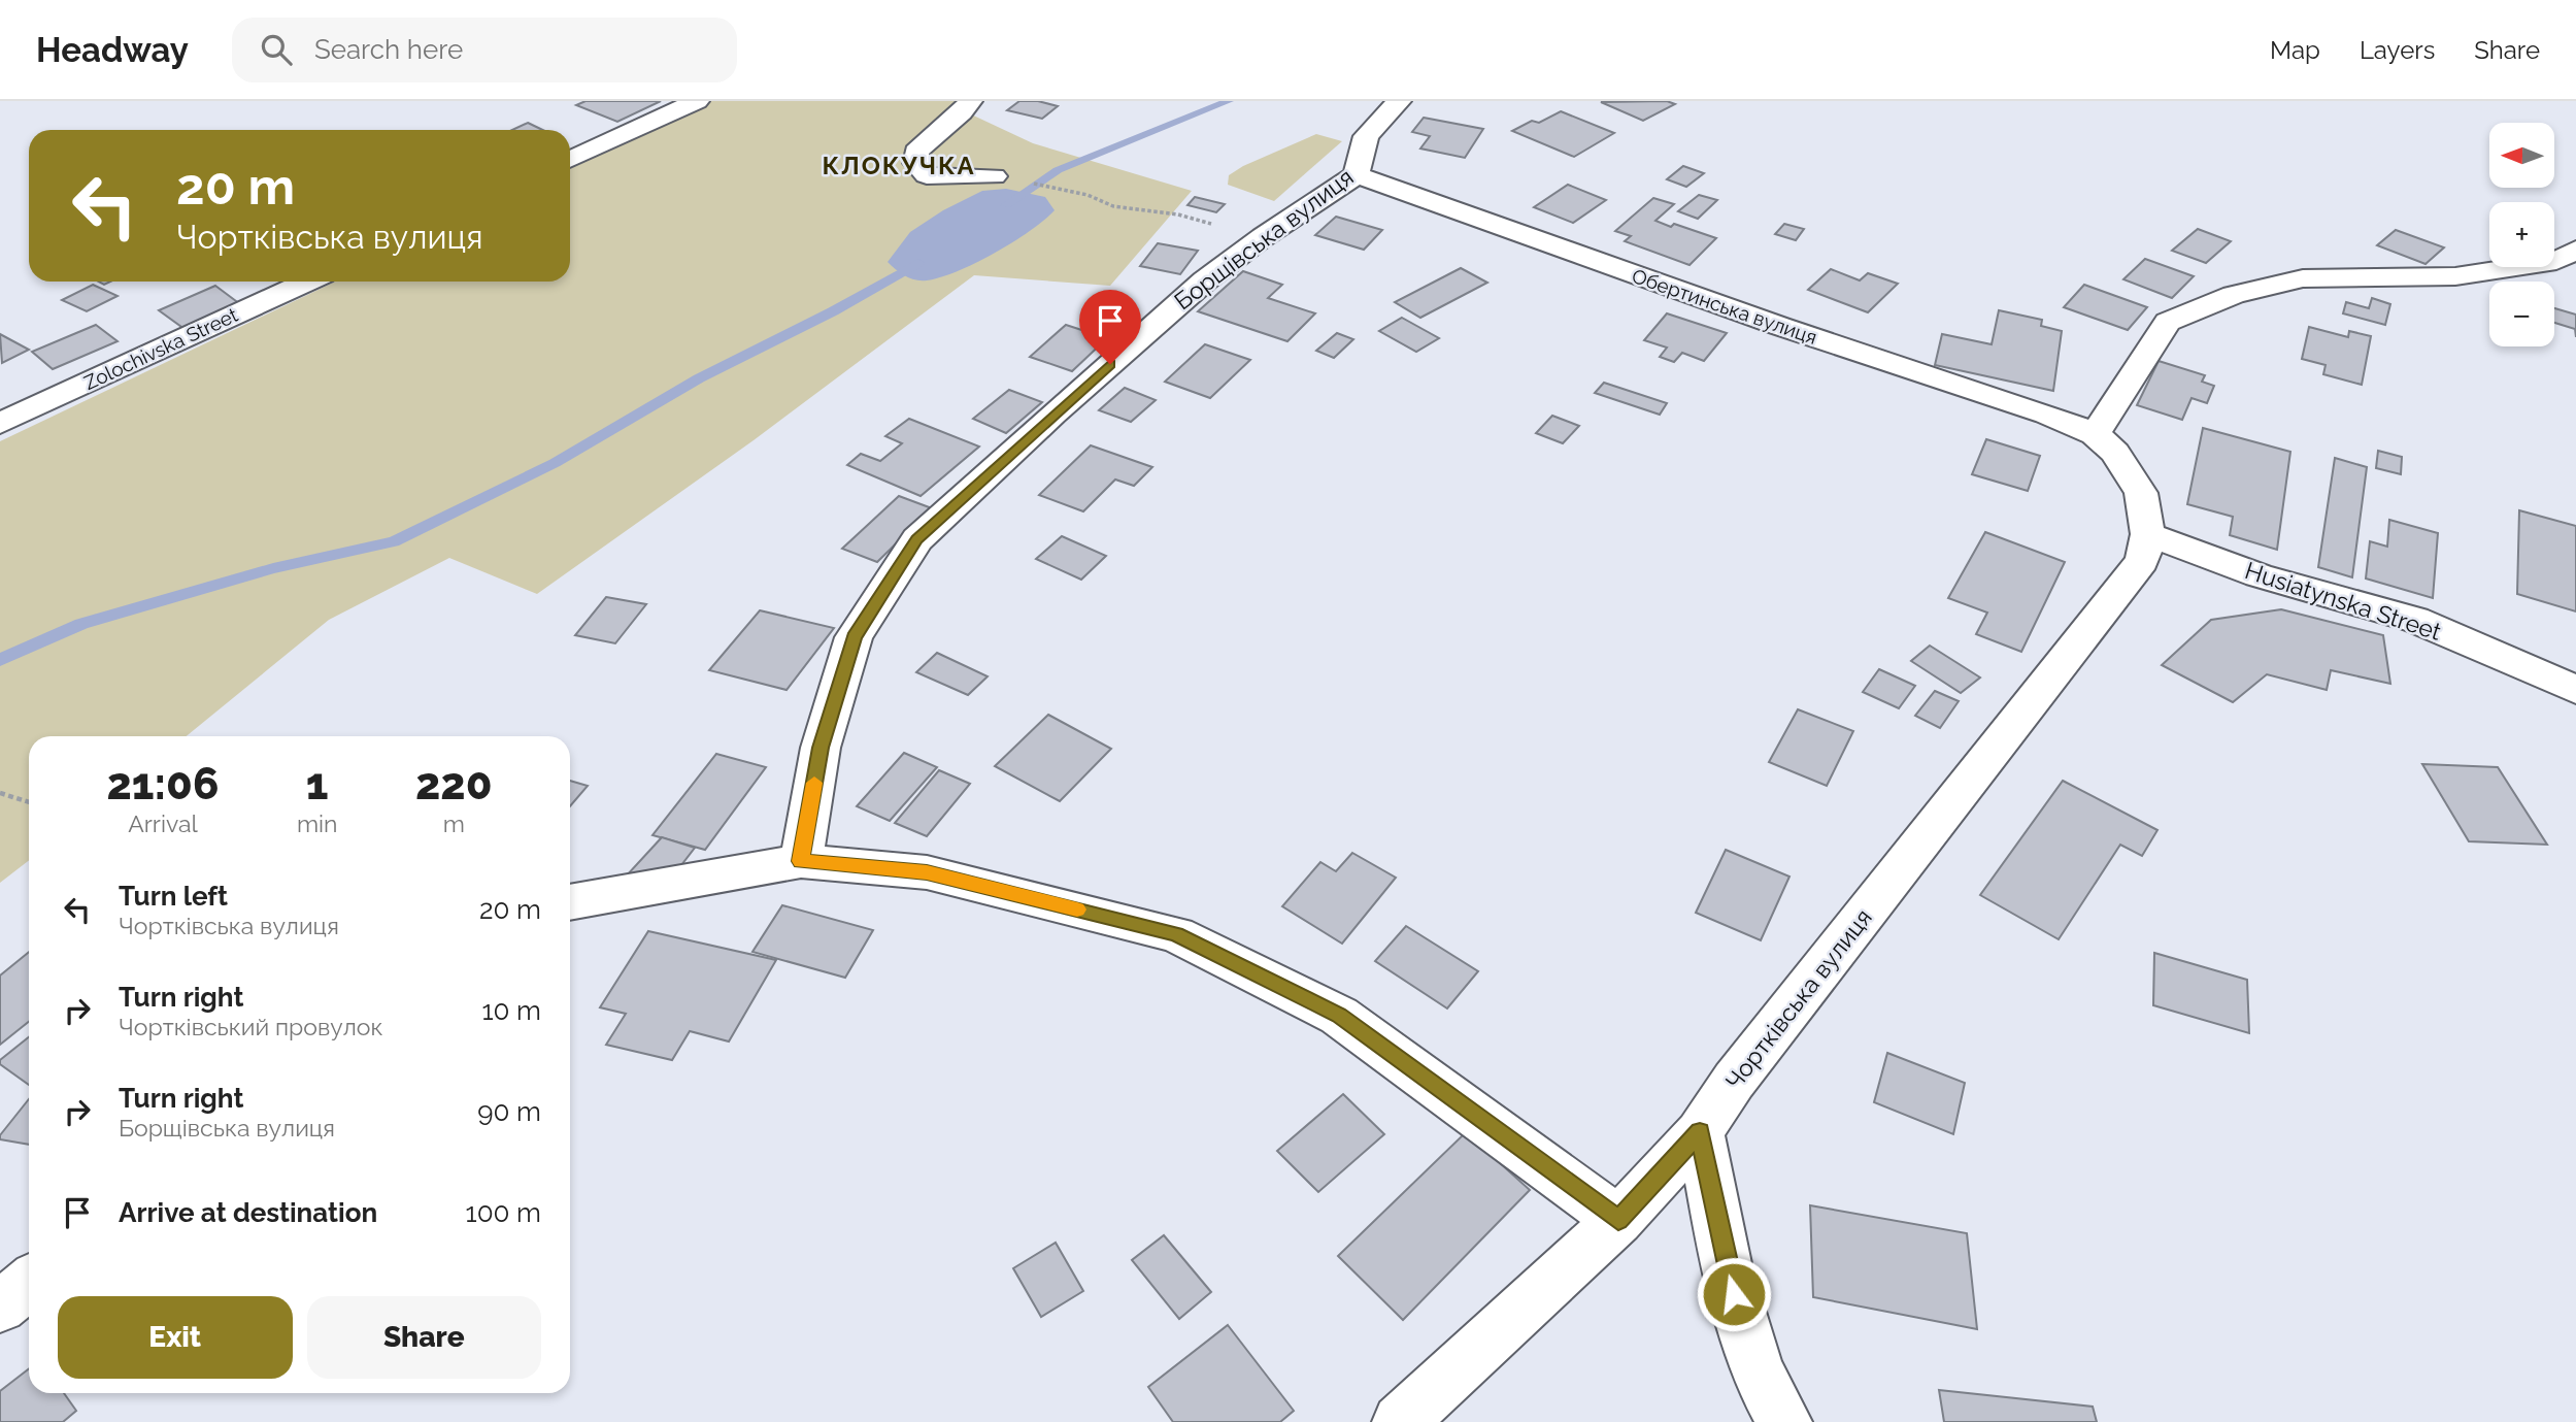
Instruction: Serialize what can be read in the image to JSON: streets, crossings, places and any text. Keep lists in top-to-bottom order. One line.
{"streets":{"street":["Борщівська вулиця","Обертинська вулиця","Zolochivska Street","Husiatynska Street","Чортківська вулиця"]},"crossings":[["Борщівська вулиця","Обертинська вулиця"],["Обертинська вулиця","Husiatynska Street"],["Обертинська вулиця","Чортківська вулиця"],["Husiatynska Street","Чортківська вулиця"]],"districts":["КЛОКУЧКА"],"north":"left","page":{"header":"Headway","search":"Search here","nav":["Map","Layers","Share"],"map_buttons":["+","−"],"turn":["20 m","Чортківська вулиця"],"eta":["21:06","Arrival","1","min","220","m"],"list":[{"name":"Turn left","note":"Чортківська вулиця","value":"20 m"},{"name":"Turn right","note":"Чортківський провулок","value":"10 m"},{"name":"Turn right","note":"Борщівська вулиця","value":"90 m"},{"name":"Arrive at destination","value":"100 m"}],"buttons":["Exit","Share"]}}
